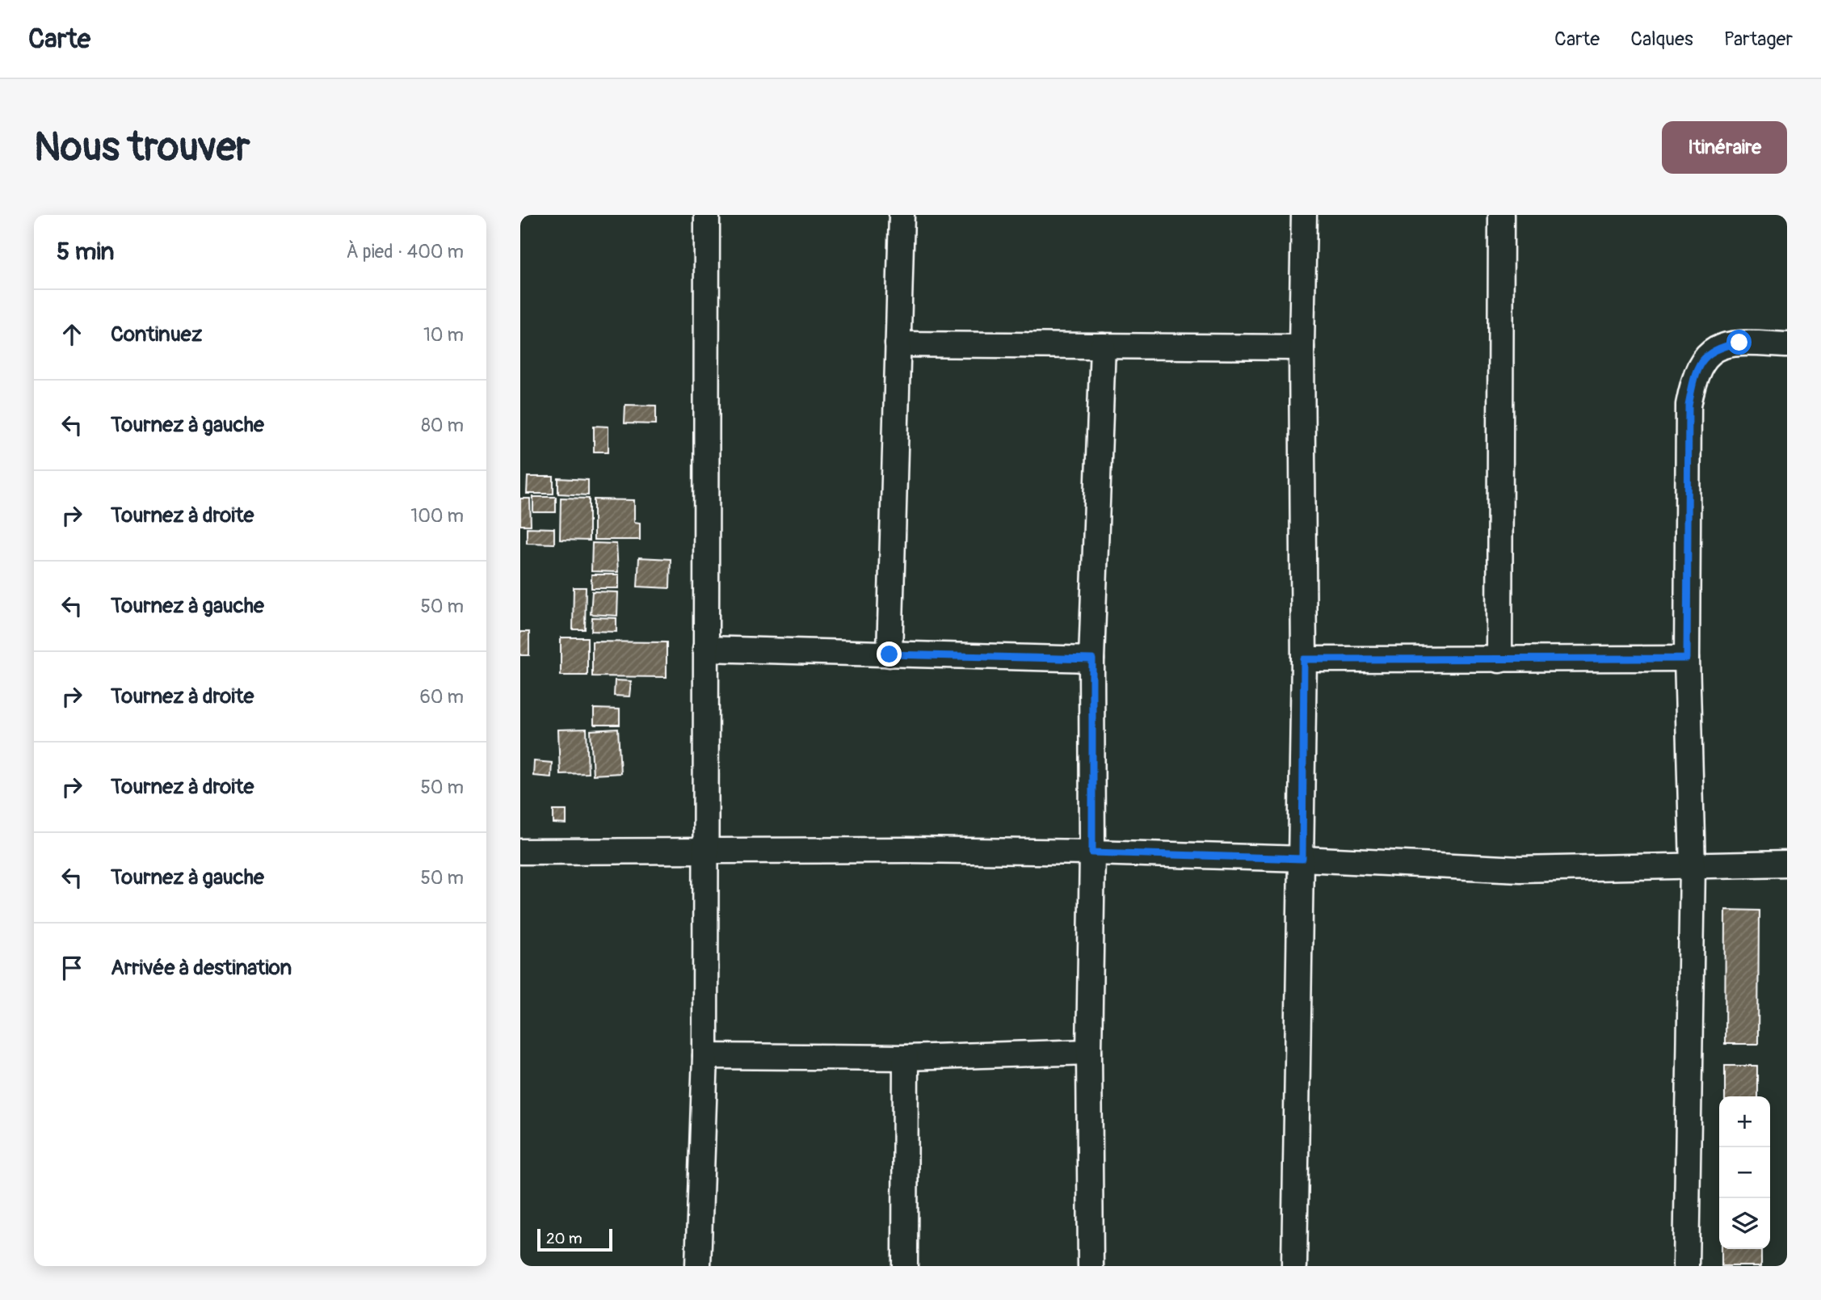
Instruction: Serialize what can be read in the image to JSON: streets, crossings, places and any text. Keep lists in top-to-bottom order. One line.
{"scale_bar":"20 m","page":{"header":"Carte","nav":["Carte","Calques","Partager"],"buttons":"Itinéraire","title":"Nous trouver","heading":["5 min","À pied · 400 m"],"list":[["Continuez","10 m"],["Tournez à gauche","80 m"],["Tournez à droite","100 m"],["Tournez à gauche","50 m"],["Tournez à droite","60 m"],["Tournez à droite","50 m"],["Tournez à gauche","50 m"],"Arrivée à destination"],"map_buttons":["+","−"],"scale":"20 m"}}
